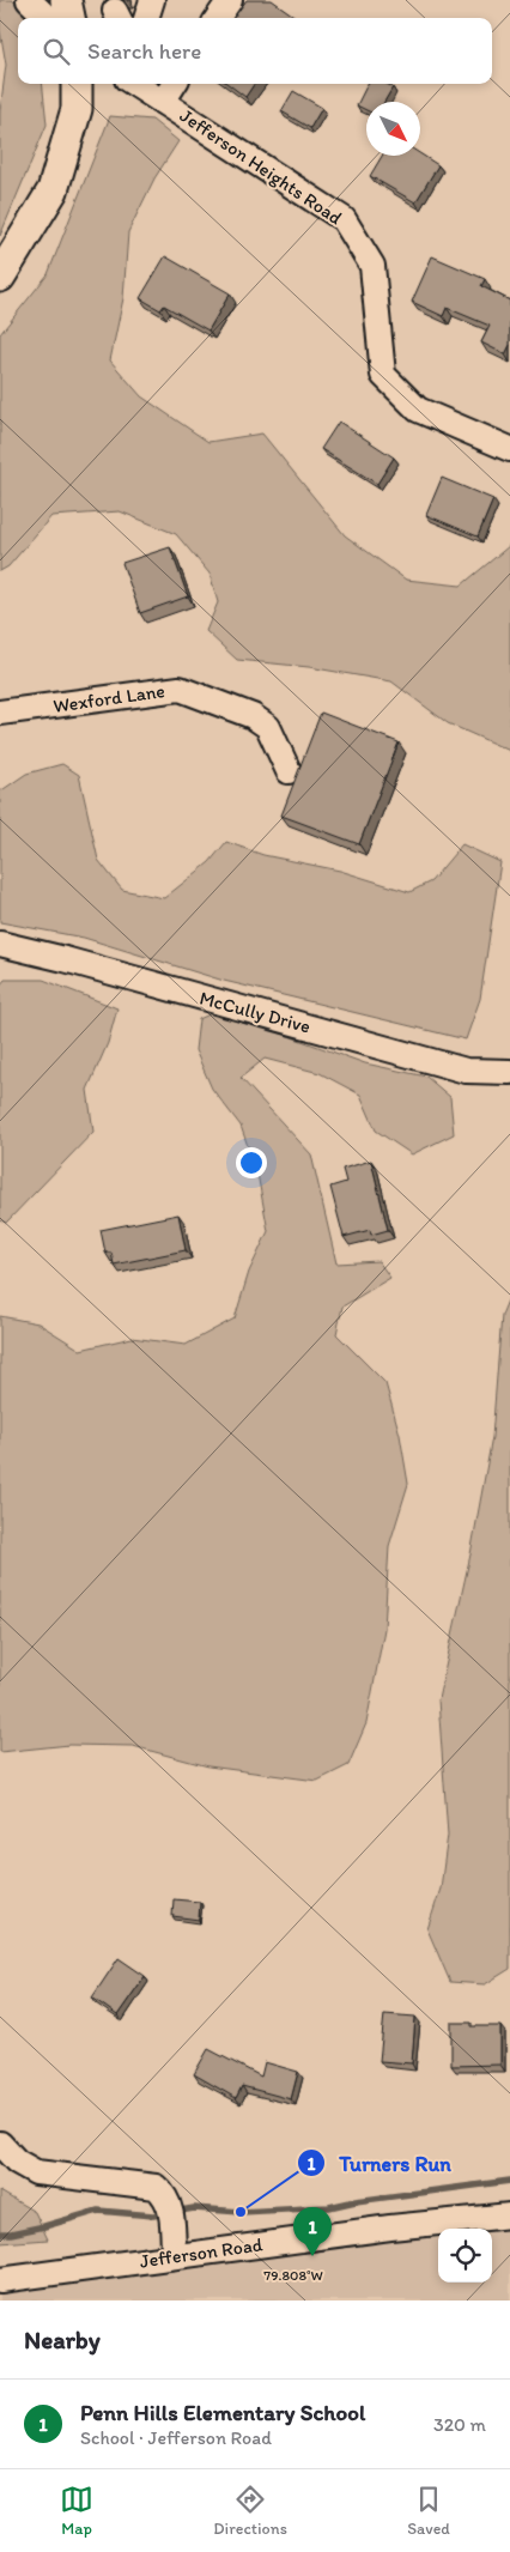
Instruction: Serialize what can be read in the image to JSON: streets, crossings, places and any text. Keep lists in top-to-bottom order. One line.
{"streets":{"street":["Jefferson Heights Road","Wexford Lane","McCully Drive","Jefferson Road"]},"places":["Turners Run"],"north":"bottom right","page":{"search":"Search here","pins":"1","heading":"Nearby","list":[{"mark":"1","name":"Penn Hills Elementary School","note":"School · Jefferson Road","value":"320 m"}],"nav":["Map","Directions","Saved"]},"coordinates":["79.808°W"]}
